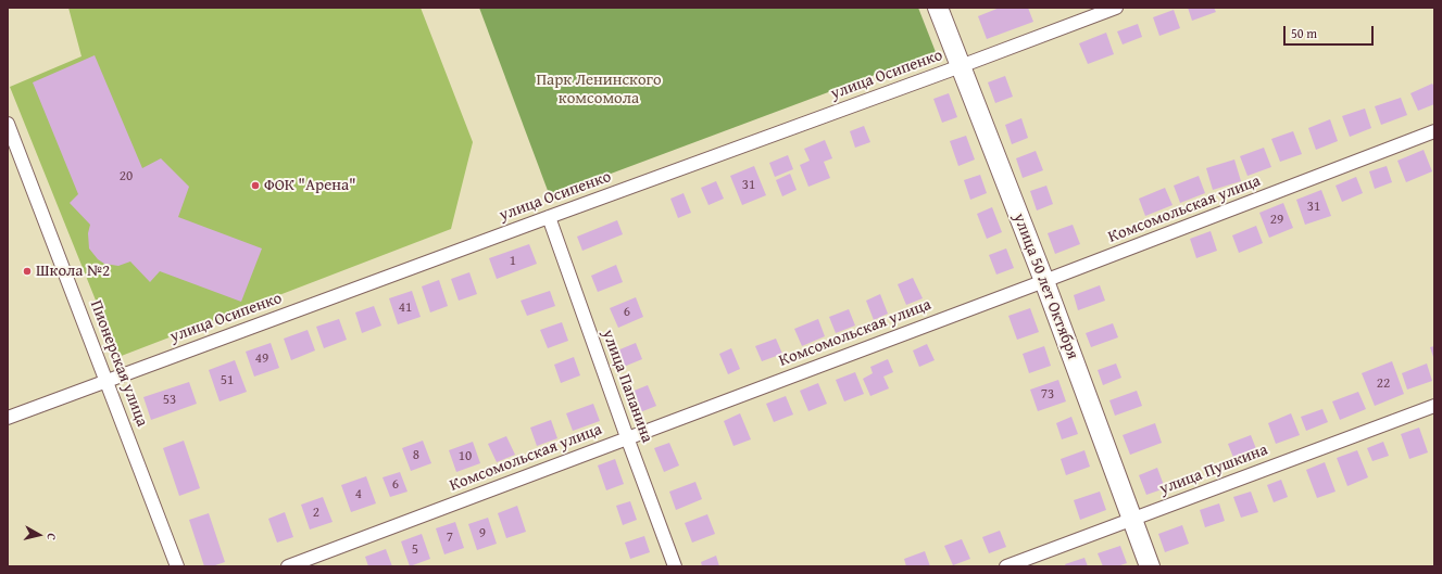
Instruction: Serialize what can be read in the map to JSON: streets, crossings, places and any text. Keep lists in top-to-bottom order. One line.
{"streets":{"street":["улица Осипенко","Комсомольская улица","улица 50 лет Октября","Пионерская улица","улица Папанина","улица Пушкина"]},"crossings":[["улица Осипенко","улица 50 лет Октября"],["улица Осипенко","Пионерская улица"],["улица Осипенко","улица Папанина"],["Комсомольская улица","улица 50 лет Октября"],["Комсомольская улица","улица Папанина"],["улица 50 лет Октября","улица Пушкина"]],"parks":["Парк Ленинского комсомола"],"places":["ФОК \"Арена\"","Школа №2"],"house_numbers":["20","31","31","29","1","41","6","49","51","22","73","53","8","10","6","4","2","9","7","5"],"scale_bar":"50 m","north":"right"}
